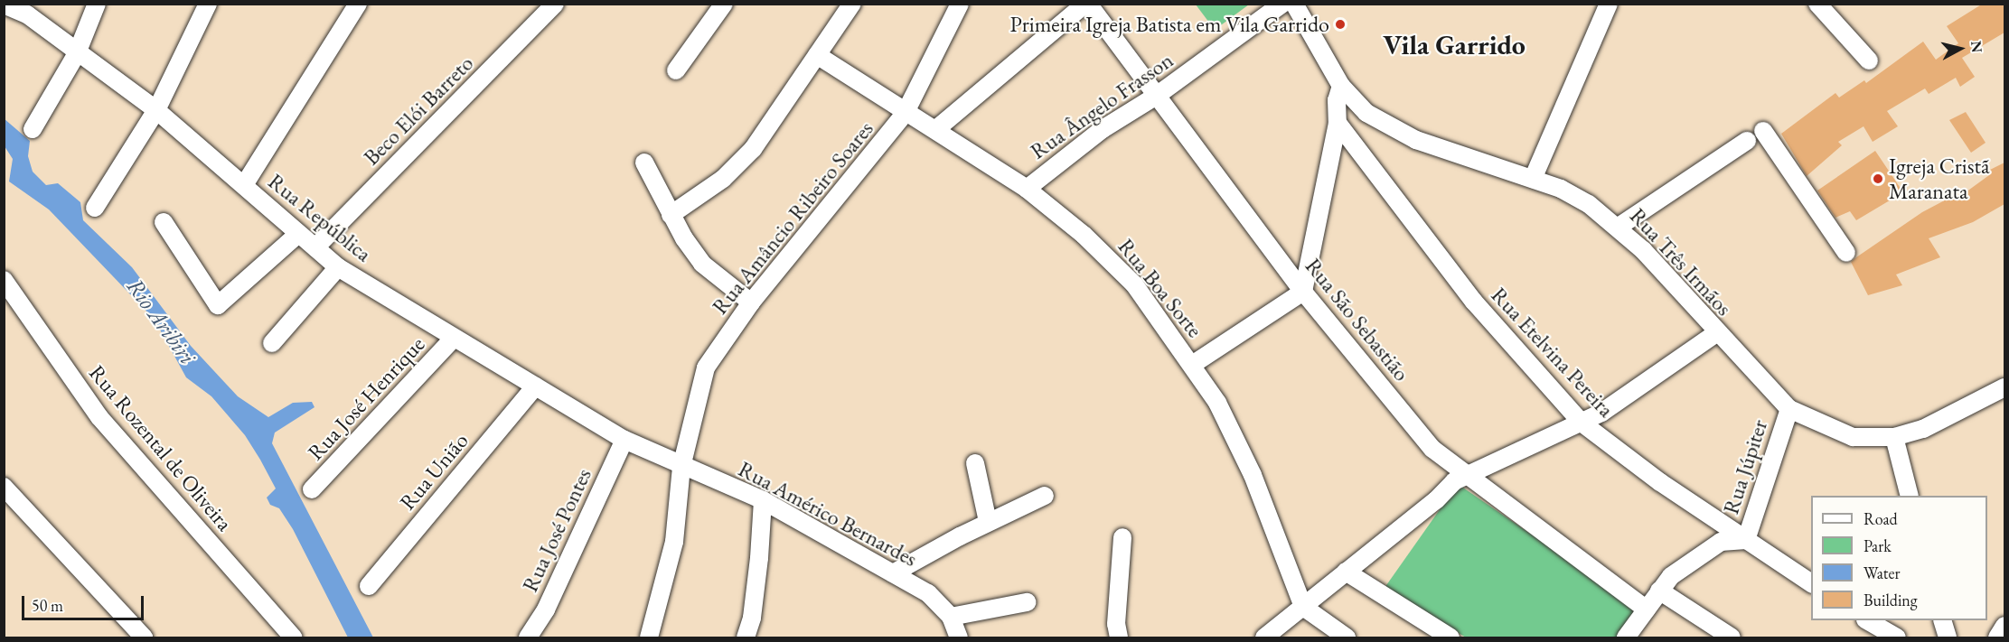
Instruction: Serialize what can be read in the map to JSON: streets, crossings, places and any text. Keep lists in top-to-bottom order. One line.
{"streets":{"street":["Rua Ângelo Frasson","Beco Elói Barreto","Rua República","Rua Amâncio Ribeiro Soares","Rua Três Irmãos","Rua Boa Sorte","Rua São Sebastião","Rua Etelvina Pereira","Rua José Henrique","Rua Rozental de Oliveira","Rua Júpiter","Rua União","Rua Américo Bernardes","Rua José Pontes"]},"crossings":[["Rua Ângelo Frasson","Rua Boa Sorte"],["Rua Ângelo Frasson","Rua São Sebastião"],["Beco Elói Barreto","Rua República"],["Rua República","Rua José Henrique"],["Rua República","Rua União"],["Rua República","Rua Américo Bernardes"],["Rua República","Rua José Pontes"],["Rua Amâncio Ribeiro Soares","Rua Boa Sorte"],["Rua Amâncio Ribeiro Soares","Rua Américo Bernardes"],["Rua Três Irmãos","Rua Júpiter"],["Rua São Sebastião","Rua Júpiter"],["Rua Etelvina Pereira","Rua Júpiter"],["Rua Américo Bernardes","Rua José Pontes"]],"districts":["Vila Garrido"],"water":["Rio Aribiri"],"places":["Primeira Igreja Batista em Vila Garrido","Igreja Cristã Maranata"],"legend":["Road","Park","Water","Building"],"scale_bar":"50 m","north":"right"}
